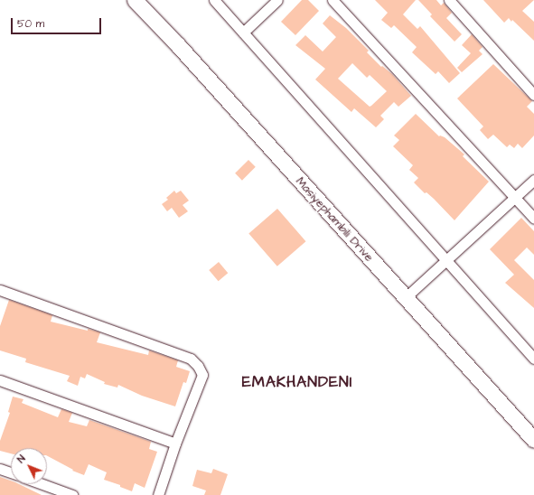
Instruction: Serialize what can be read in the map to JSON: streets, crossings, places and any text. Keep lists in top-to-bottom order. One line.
{"streets":{"main road":["Masiyephambili Drive"]},"districts":["EMAKHANDENI"],"scale_bar":"50 m","north":"top left"}
